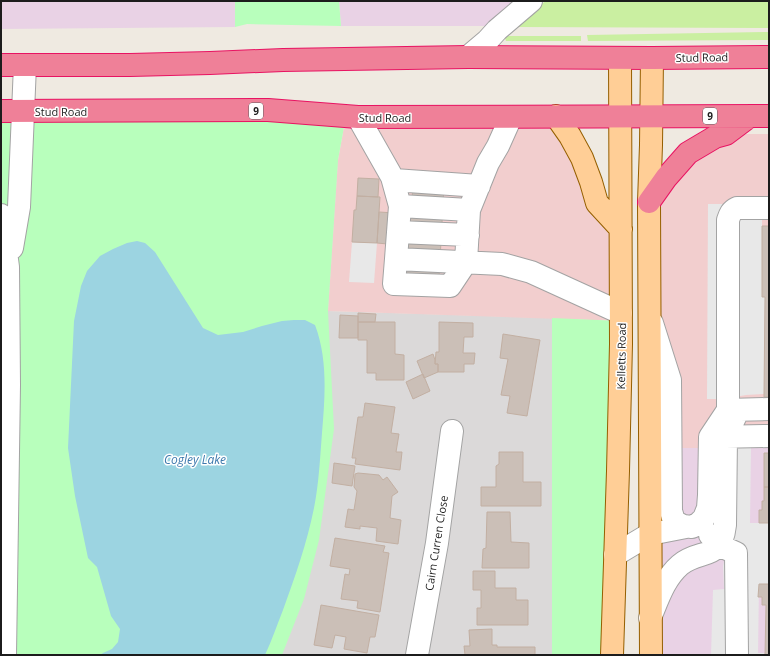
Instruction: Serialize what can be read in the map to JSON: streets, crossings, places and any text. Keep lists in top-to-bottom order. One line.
{"streets":{"highway":["Stud Road","9"],"main road":["Kelletts Road"],"street":["Cairn Curren Close"]},"crossings":[["Stud Road","Kelletts Road"]],"water":["Cogley Lake"]}
